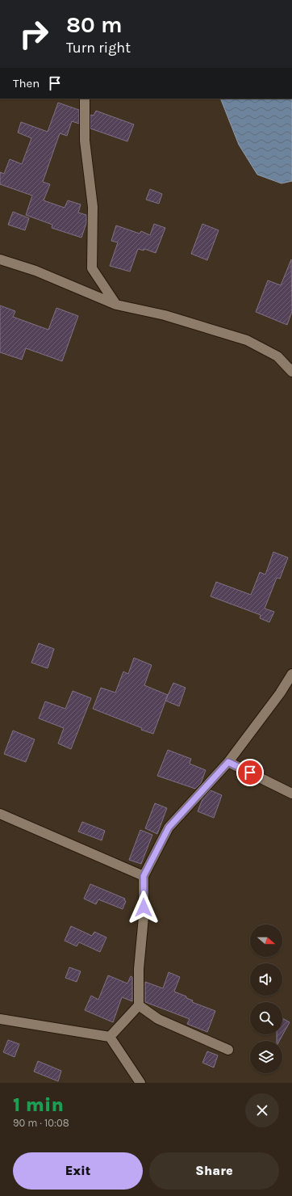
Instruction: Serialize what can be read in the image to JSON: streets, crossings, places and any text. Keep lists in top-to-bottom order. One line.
{"north":"right","page":{"turn":["80 m","Turn right"],"then":"Then","heading":["1 min","90 m · 10:08"],"buttons":["Exit","Share"]}}
